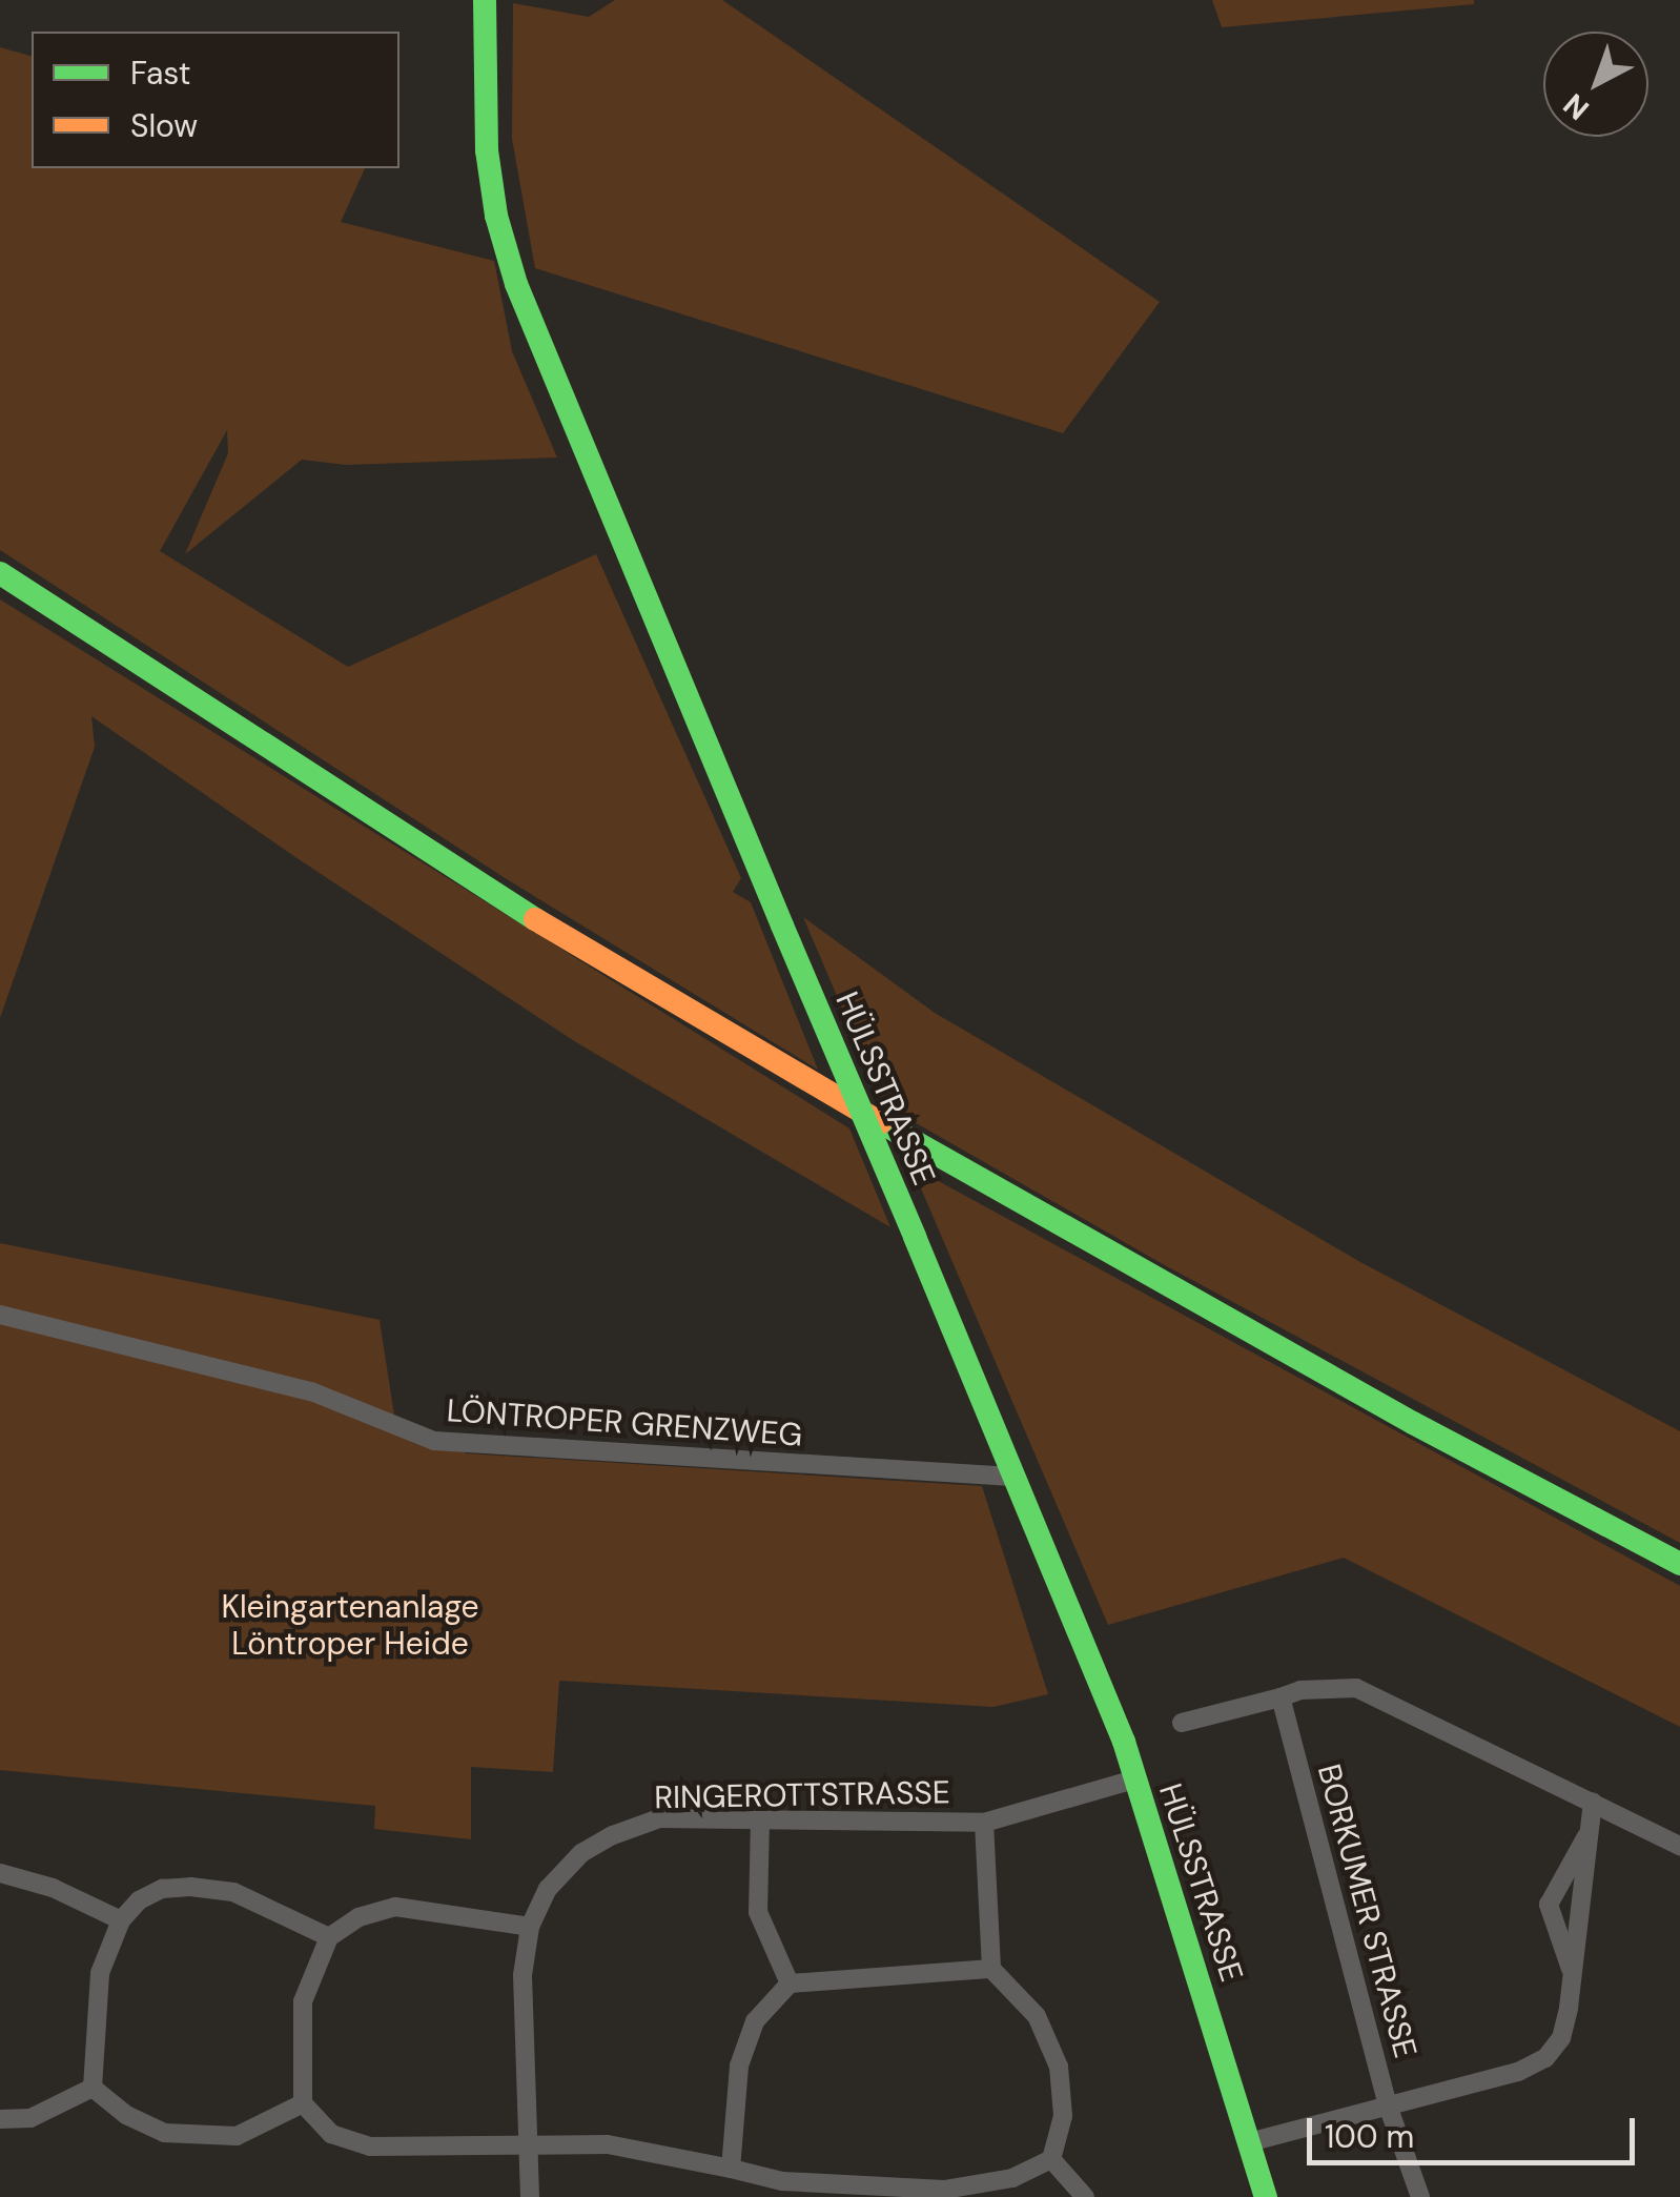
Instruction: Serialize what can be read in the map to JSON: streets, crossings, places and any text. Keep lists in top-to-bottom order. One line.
{"streets":{"street":["HÜLSSTRASSE","LÖNTROPER GRENZWEG","RINGEROTTSTRASSE","BORKUMER STRASSE"]},"crossings":[["HÜLSSTRASSE","LÖNTROPER GRENZWEG"],["HÜLSSTRASSE","RINGEROTTSTRASSE"]],"parks":["Kleingartenanlage Löntroper Heide"],"legend":["Fast","Slow"],"scale_bar":"100 m","north":"bottom left"}
